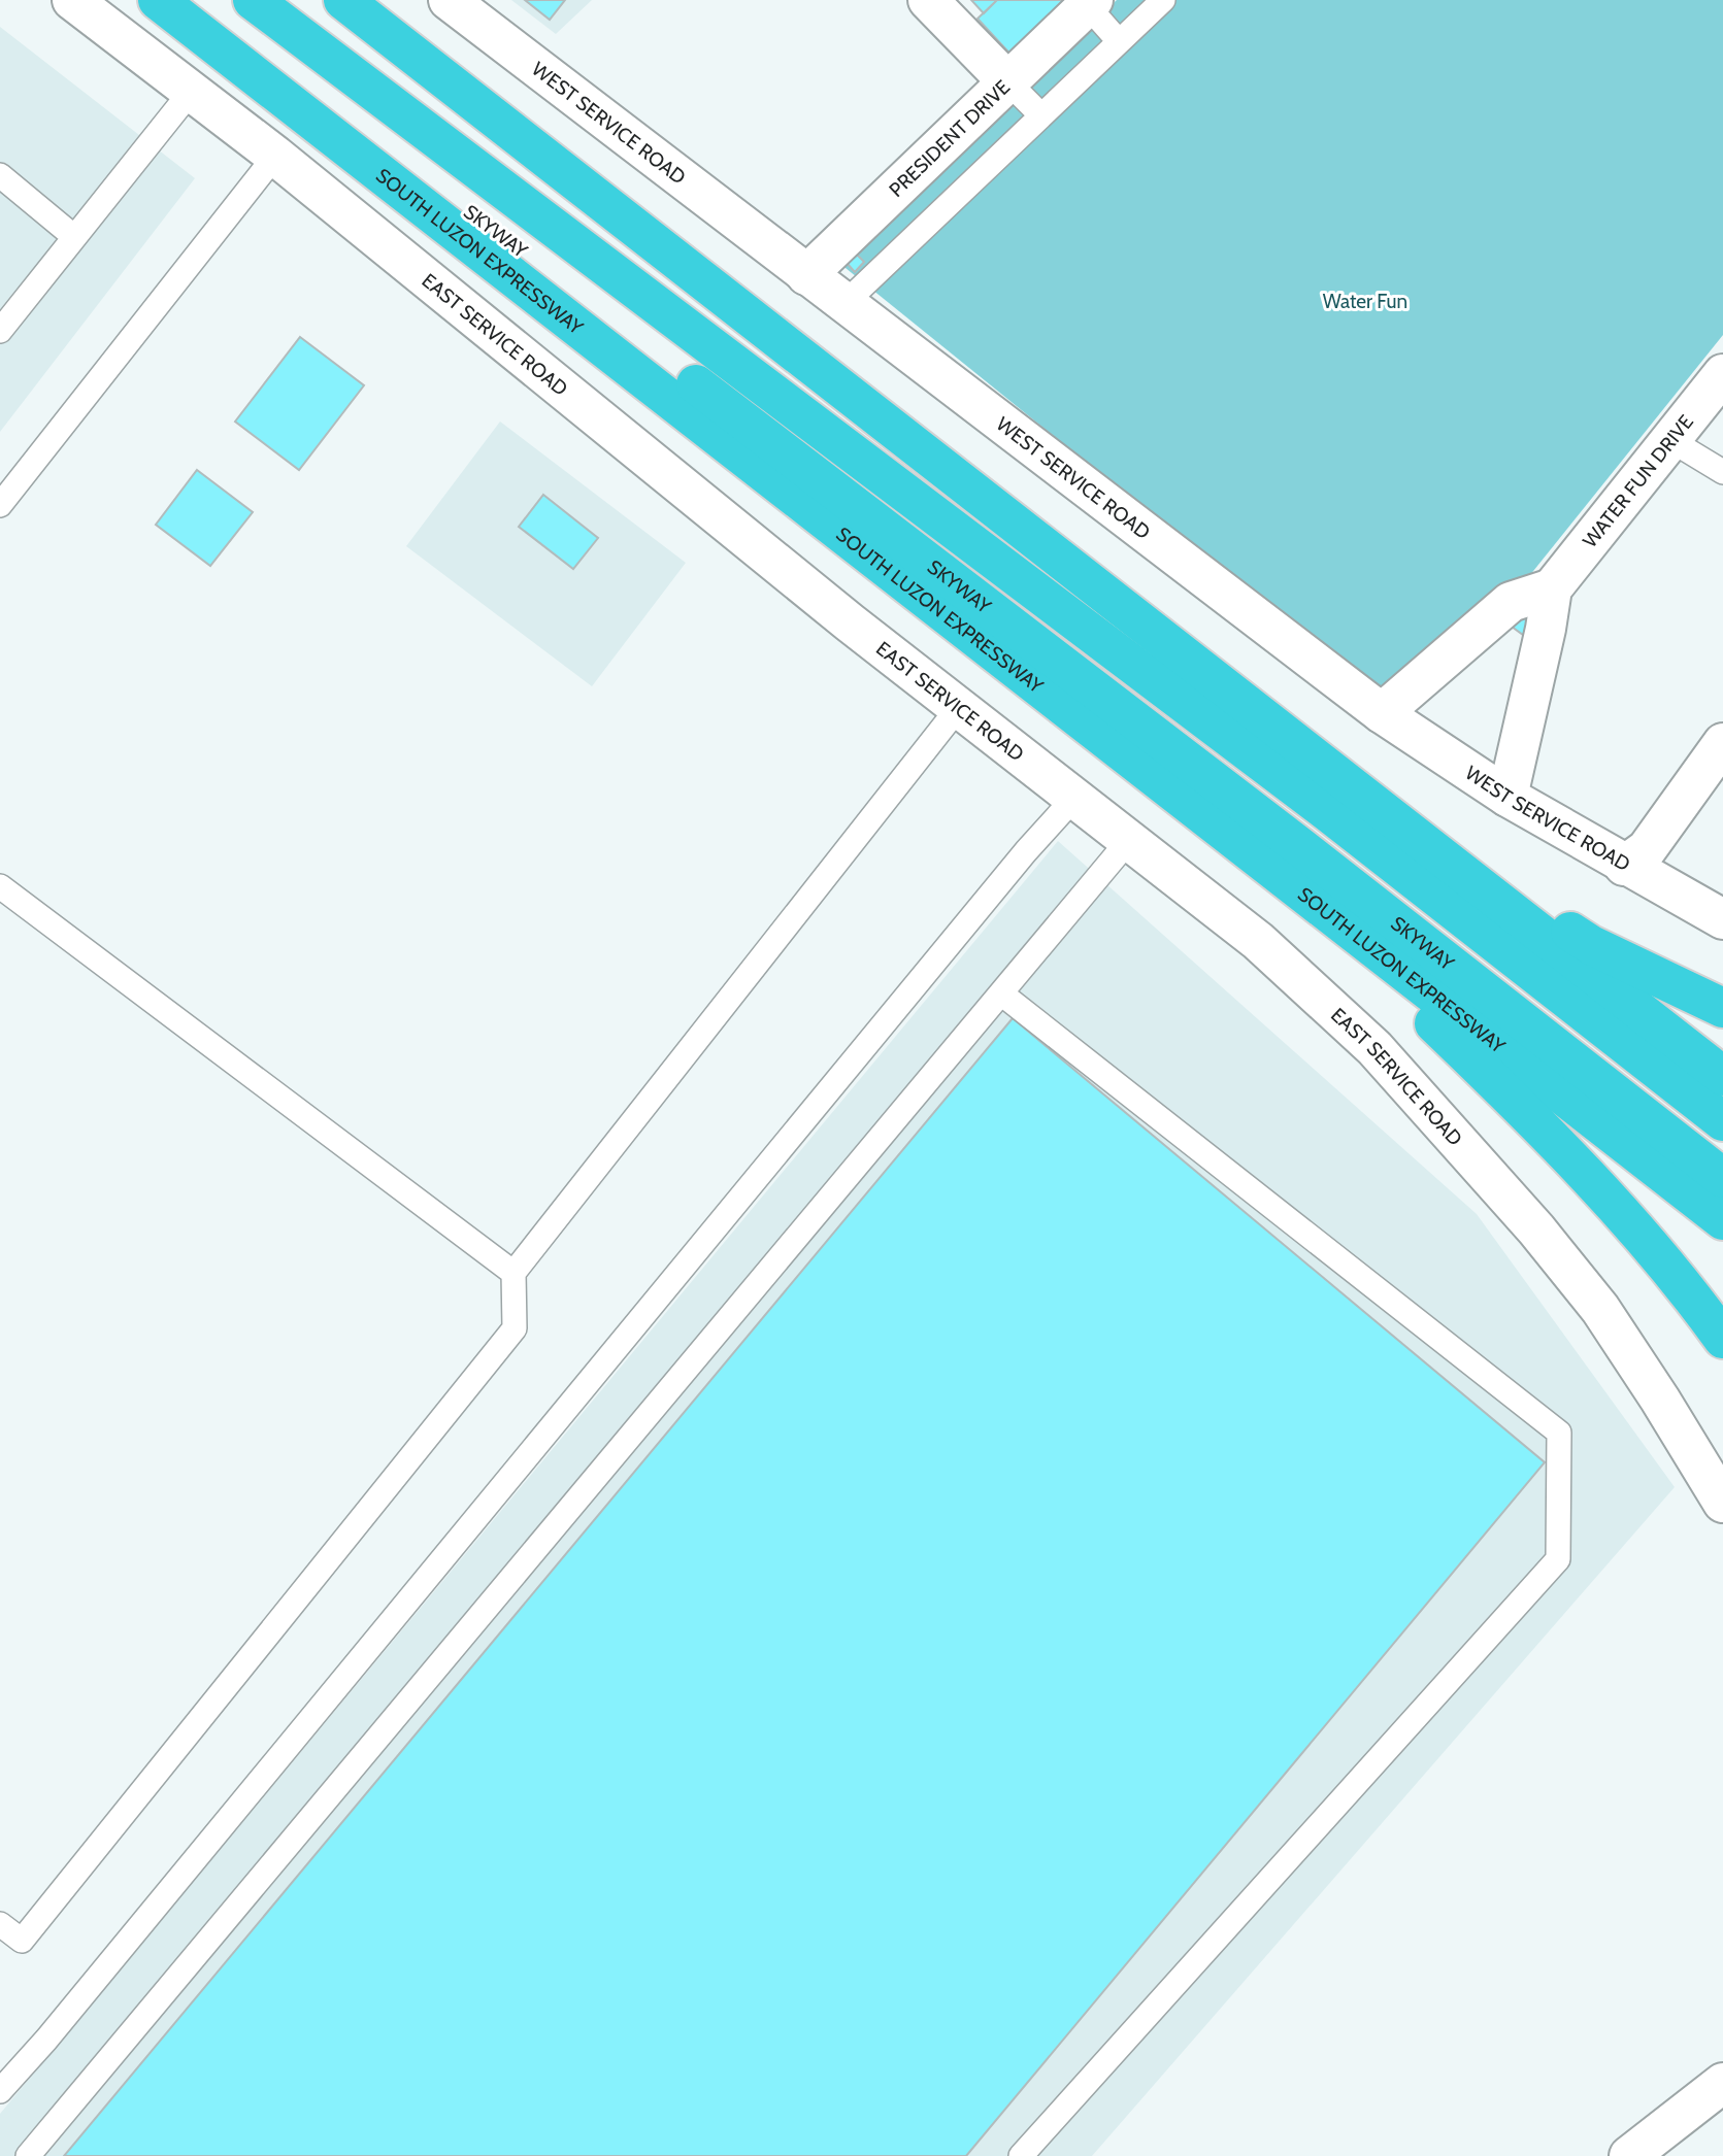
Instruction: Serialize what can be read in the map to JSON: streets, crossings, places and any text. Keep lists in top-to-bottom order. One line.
{"streets":{"highway":["SKYWAY","SOUTH LUZON EXPRESSWAY"],"main road":["WEST SERVICE ROAD","PRESIDENT DRIVE","EAST SERVICE ROAD","WATER FUN DRIVE"]},"crossings":[["WEST SERVICE ROAD","PRESIDENT DRIVE"],["WEST SERVICE ROAD","WATER FUN DRIVE"]],"parks":["Water Fun"]}
